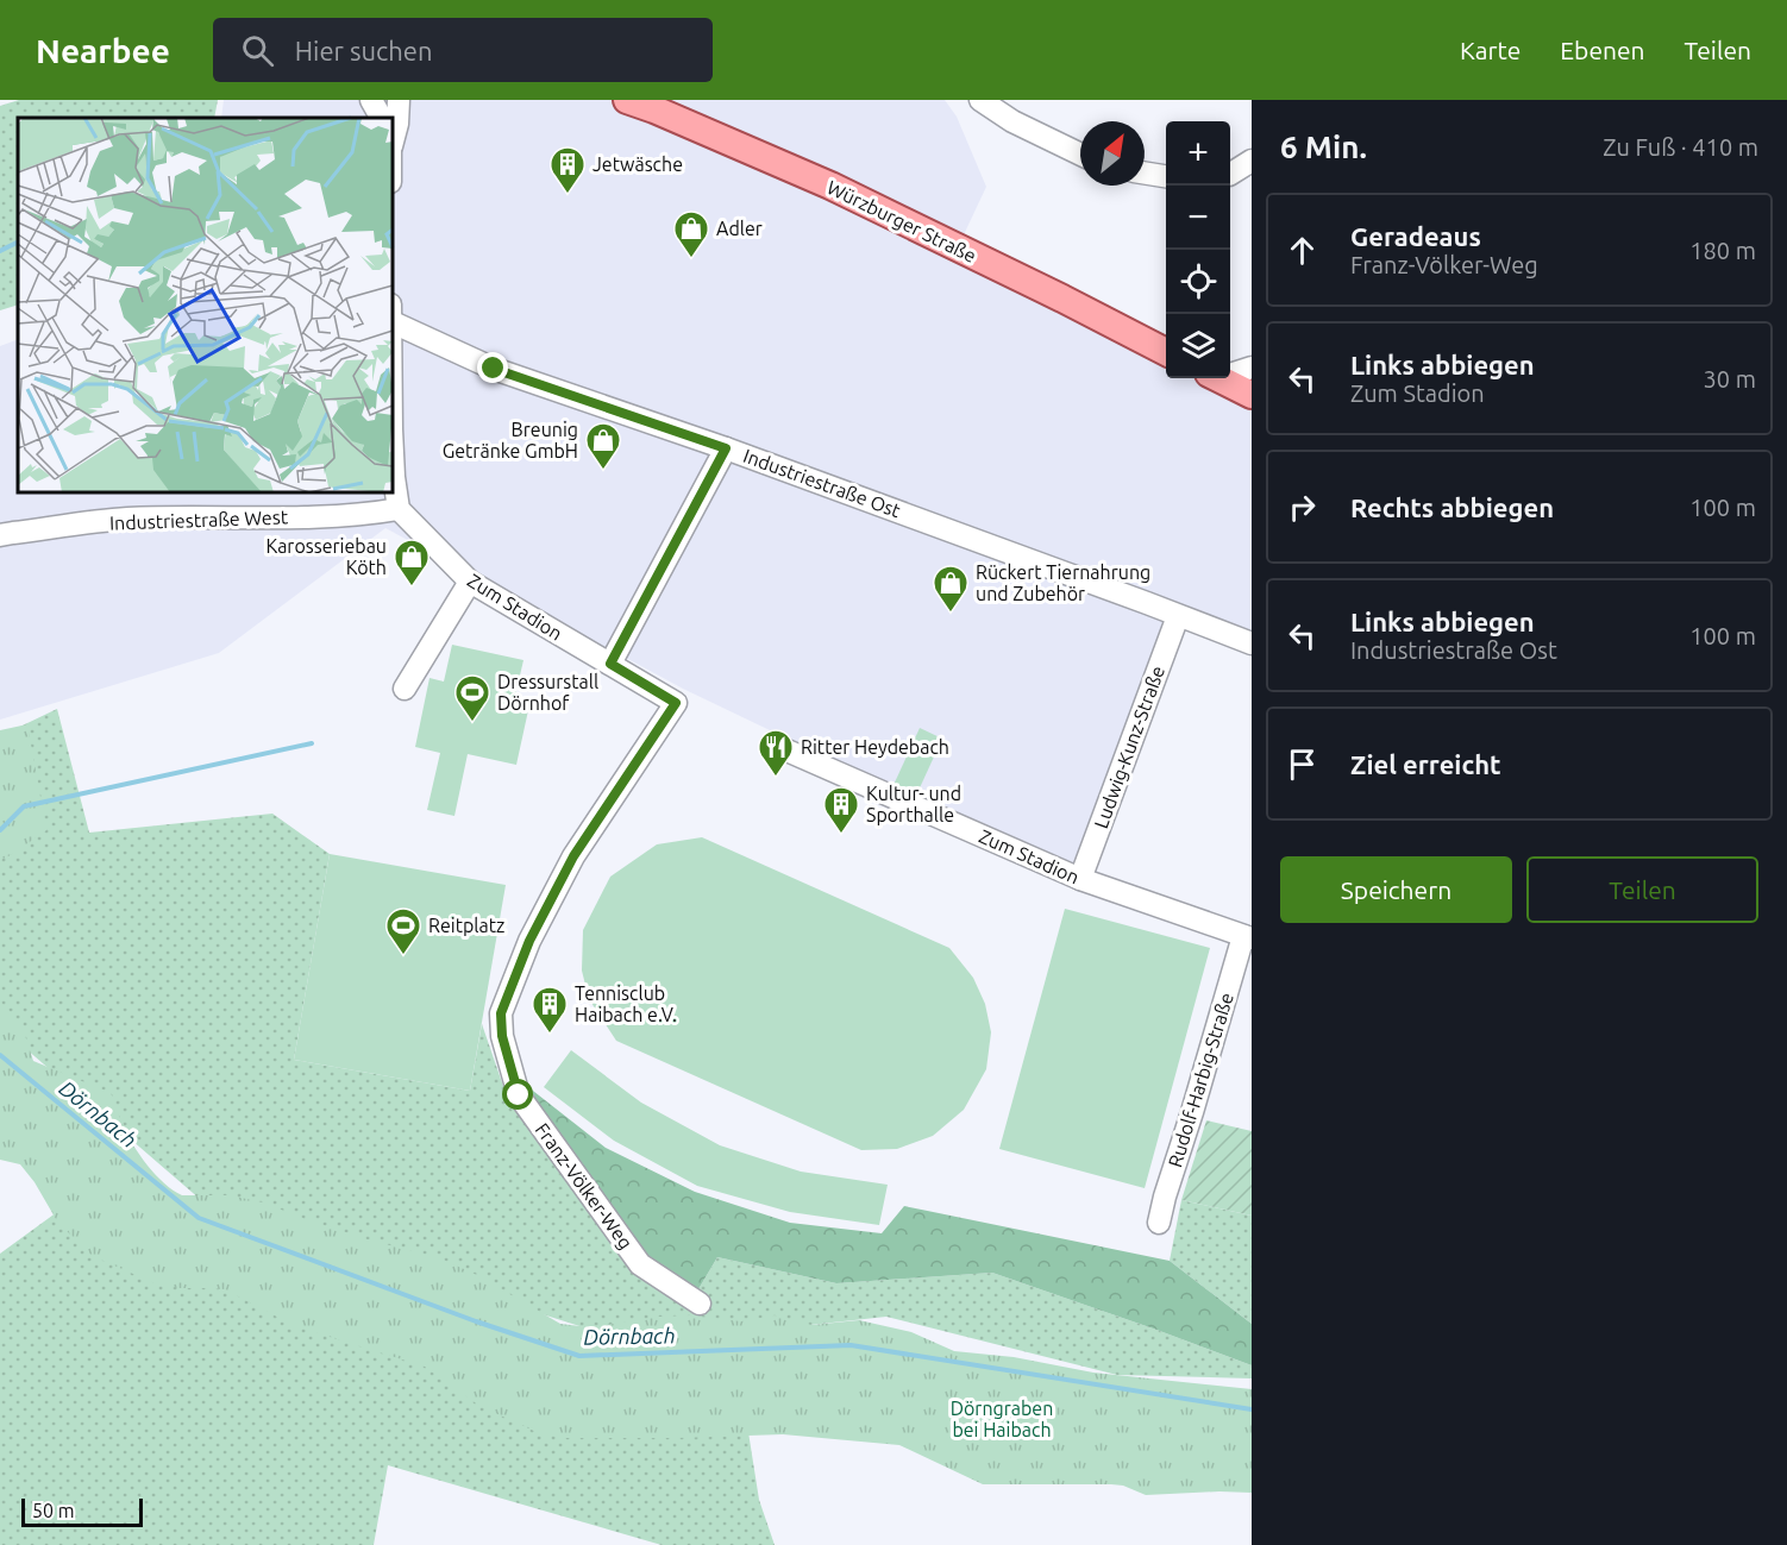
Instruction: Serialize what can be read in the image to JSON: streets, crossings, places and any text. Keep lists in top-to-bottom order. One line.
{"streets":{"main road":["Würzburger Straße"],"street":["Industriestraße Ost","Industriestraße West","Zum Stadion","Ludwig-Kunz-Straße","Rudolf-Harbig-Straße","Franz-Völker-Weg"]},"crossings":[["Industriestraße Ost","Ludwig-Kunz-Straße"],["Industriestraße West","Zum Stadion"],["Zum Stadion","Ludwig-Kunz-Straße"],["Zum Stadion","Rudolf-Harbig-Straße"],["Zum Stadion","Franz-Völker-Weg"]],"water":["Dörnbach"],"parks":["Dörngraben bei Haibach"],"places":{"building":["Jetwäsche","Kultur- und Sporthalle","Tennisclub Haibach e.V."],"shop":["Adler","Breunig Getränke GmbH","Karosseriebau Köth","Rückert Tiernahrung und Zubehör"],"sports":["Dressurstall Dörnhof","Reitplatz"],"restaurant":["Ritter Heydebach"]},"scale_bar":"50 m","north":"top right","page":{"header":"Nearbee","search":"Hier suchen","nav":["Karte","Ebenen","Teilen"],"heading":["6 Min.","Zu Fuß · 410 m"],"map_buttons":["+","−"],"list":[["Geradeaus","Franz-Völker-Weg","180 m"],["Links abbiegen","Zum Stadion","30 m"],["Rechts abbiegen","100 m"],["Links abbiegen","Industriestraße Ost","100 m"],"Ziel erreicht"],"buttons":["Speichern","Teilen"],"scale":"50 m"}}
